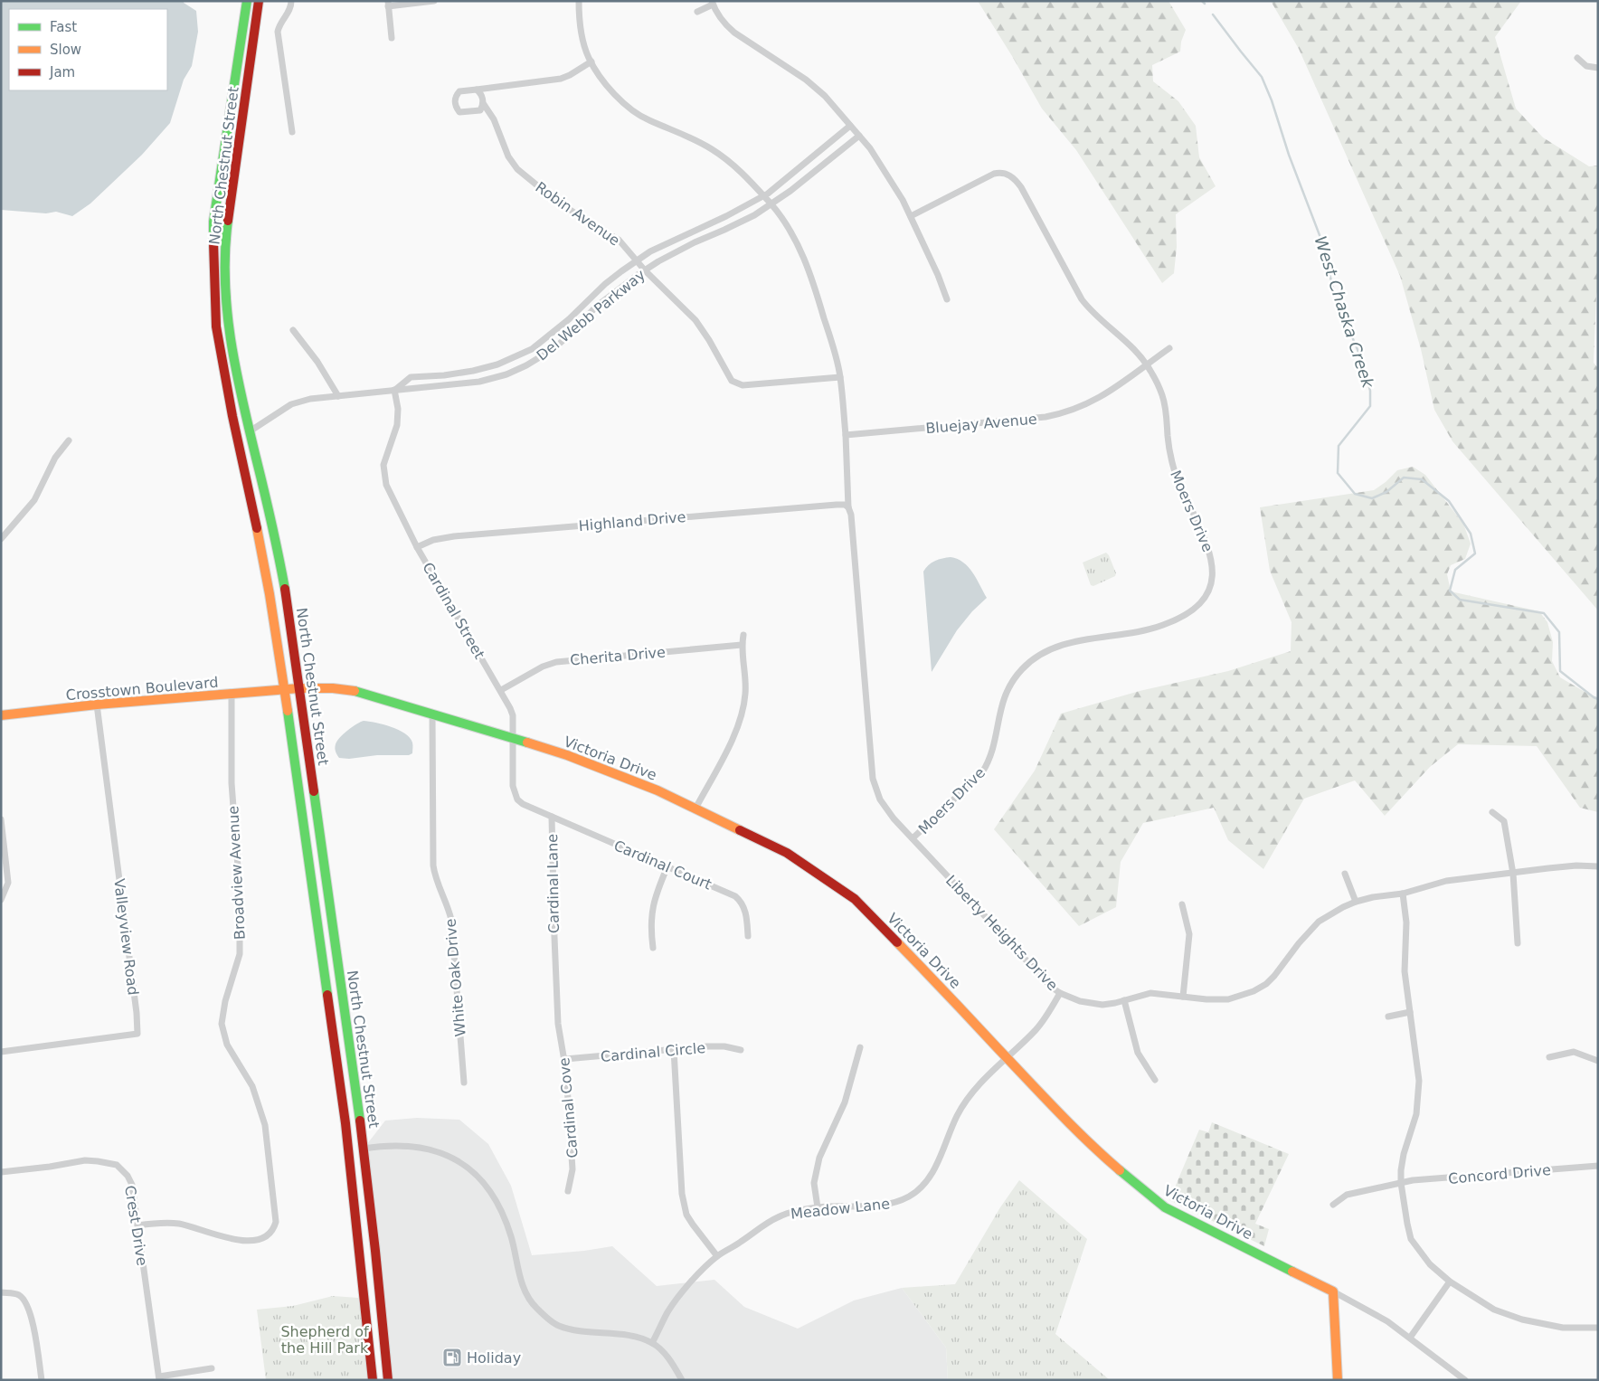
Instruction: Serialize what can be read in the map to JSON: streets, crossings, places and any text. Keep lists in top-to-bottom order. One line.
{"streets":{"main road":["North Chestnut Street","Crosstown Boulevard","Victoria Drive"],"street":["Robin Avenue","Del Webb Parkway","Bluejay Avenue","Moers Drive","Highland Drive","Cardinal Street","Cherita Drive","Cardinal Court","Broadview Avenue","Cardinal Lane","Liberty Heights Drive","Valleyview Road","White Oak Drive","Cardinal Circle","Cardinal Cove","Concord Drive","Meadow Lane","Crest Drive"]},"crossings":[["North Chestnut Street","Del Webb Parkway"],["North Chestnut Street","Crosstown Boulevard"],["North Chestnut Street","Victoria Drive"],["Robin Avenue","Del Webb Parkway"],["Del Webb Parkway","Cardinal Street"],["Bluejay Avenue","Moers Drive"],["Moers Drive","Liberty Heights Drive"],["Highland Drive","Cardinal Street"],["Highland Drive","Liberty Heights Drive"],["Cardinal Street","Cherita Drive"],["Cardinal Street","Victoria Drive"],["Cardinal Street","Cardinal Lane"],["Crosstown Boulevard","Victoria Drive"],["Crosstown Boulevard","Broadview Avenue"],["Crosstown Boulevard","Valleyview Road"],["Victoria Drive","Cardinal Lane"],["Victoria Drive","White Oak Drive"],["Victoria Drive","Meadow Lane"],["Cardinal Court","Cardinal Lane"],["Broadview Avenue","Crest Drive"],["Cardinal Lane","Cardinal Cove"],["Liberty Heights Drive","Meadow Lane"],["Cardinal Circle","Cardinal Cove"]],"water":["West Chaska Creek"],"parks":["Shepherd of the Hill Park"],"places":{"fuel station":["Holiday"]},"legend":["Fast","Slow","Jam"]}
